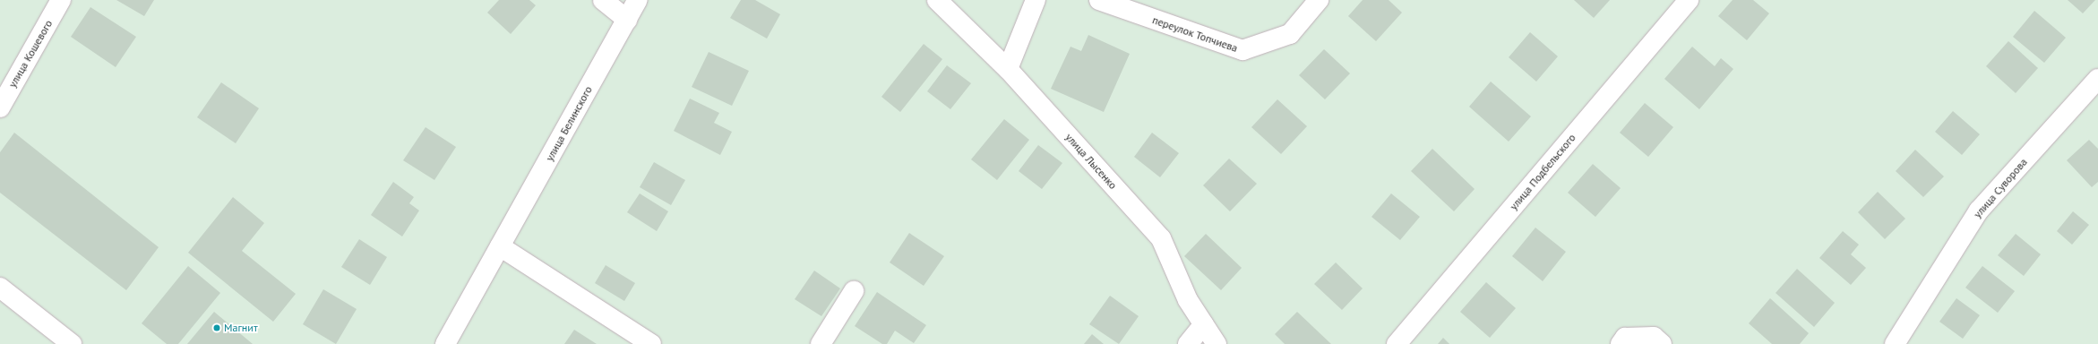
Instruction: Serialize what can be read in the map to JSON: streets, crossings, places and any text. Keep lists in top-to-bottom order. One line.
{"streets":{"street":["переулок Топчиева","улица Кошевого","улица Белинского","улица Лысенко","улица Подбельского","улица Суворова"]},"places":["Магнит"]}
